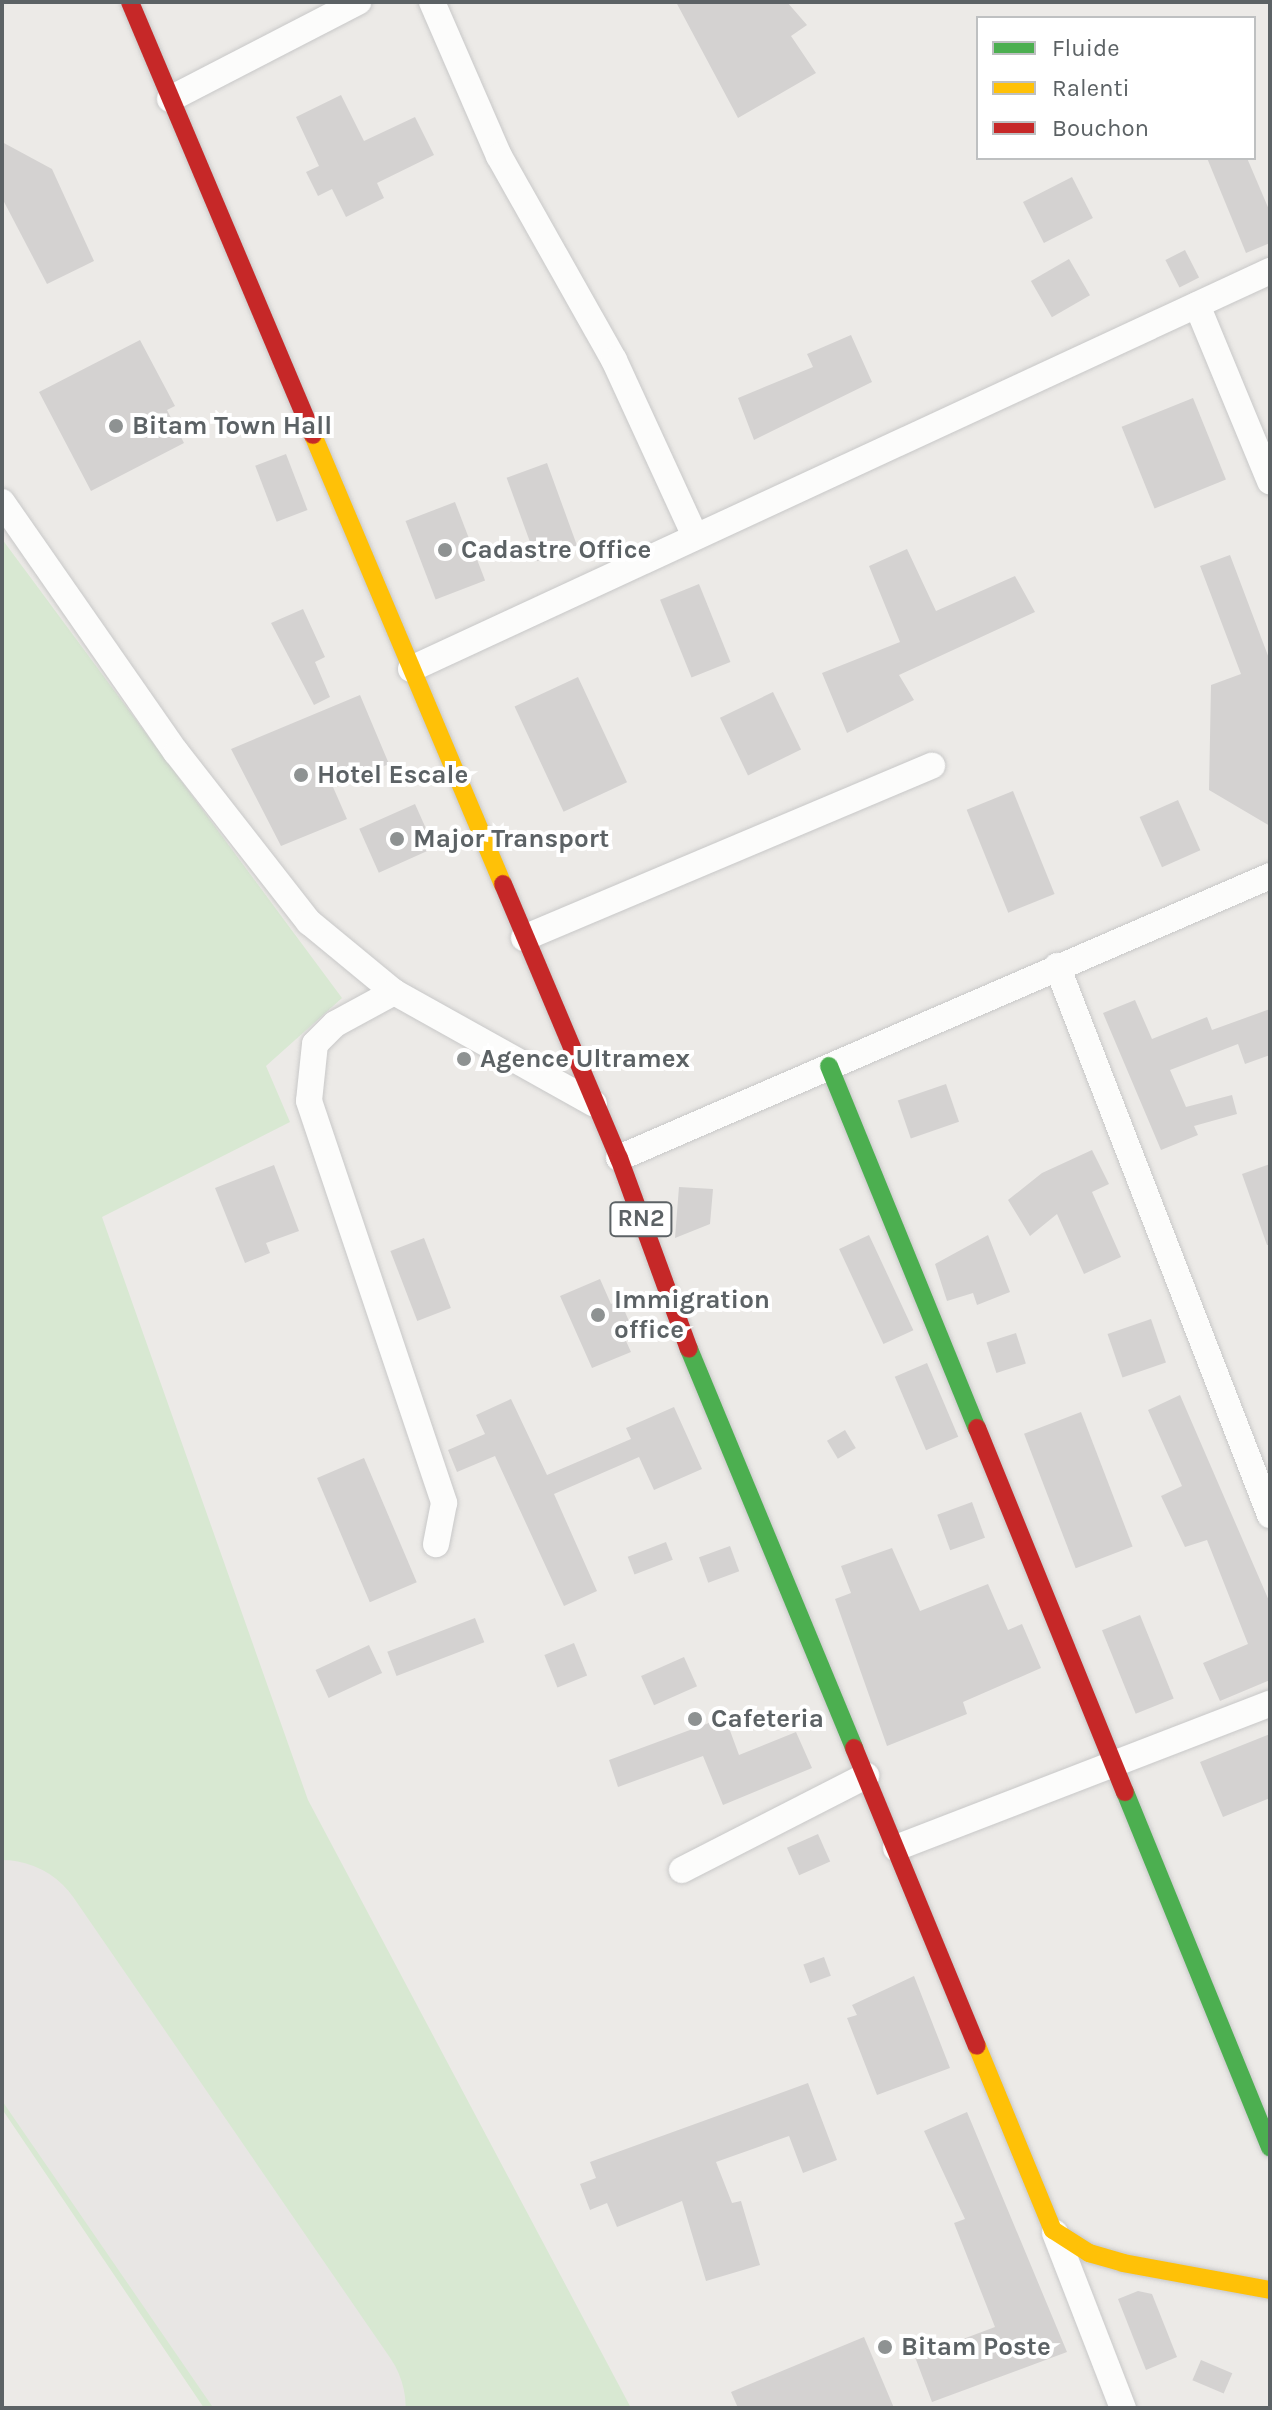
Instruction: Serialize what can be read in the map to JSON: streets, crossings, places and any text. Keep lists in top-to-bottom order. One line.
{"streets":{"main road":["RN2"]},"places":["Bitam Town Hall","Cadastre Office","Hotel Escale","Major Transport","Agence Ultramex","Immigration office","Cafeteria","Bitam Poste"],"legend":["Fluide","Ralenti","Bouchon"]}
